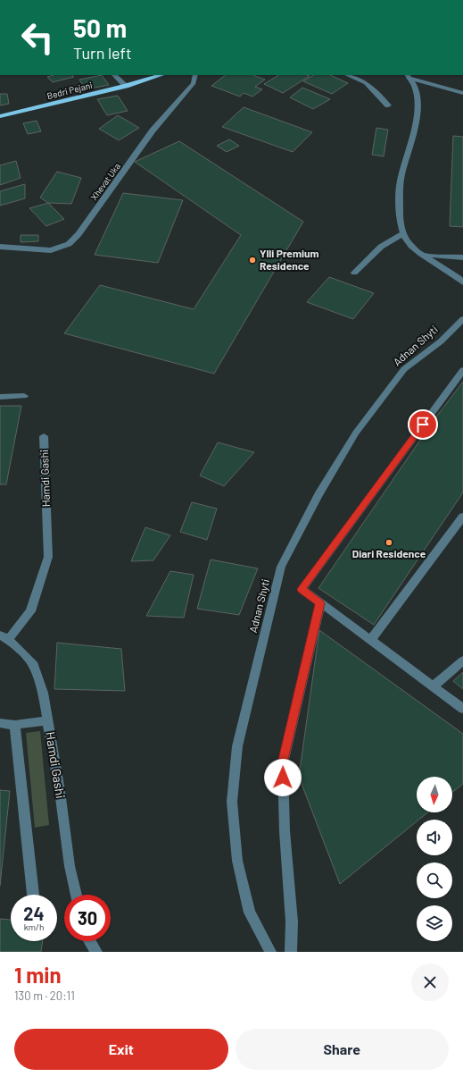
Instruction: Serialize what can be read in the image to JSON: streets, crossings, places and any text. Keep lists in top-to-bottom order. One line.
{"streets":{"main road":["Bedri Pejani"],"street":["Xhevat Uka","Adnan Shyti","Hamdi Gashi"]},"places":["Ylli Premium Residence","Diari Residence"],"north":"bottom","page":{"turn":["50 m","Turn left"],"speed":"24 km/h","limit":"30","heading":["1 min","130 m · 20:11"],"buttons":["Exit","Share"]}}
